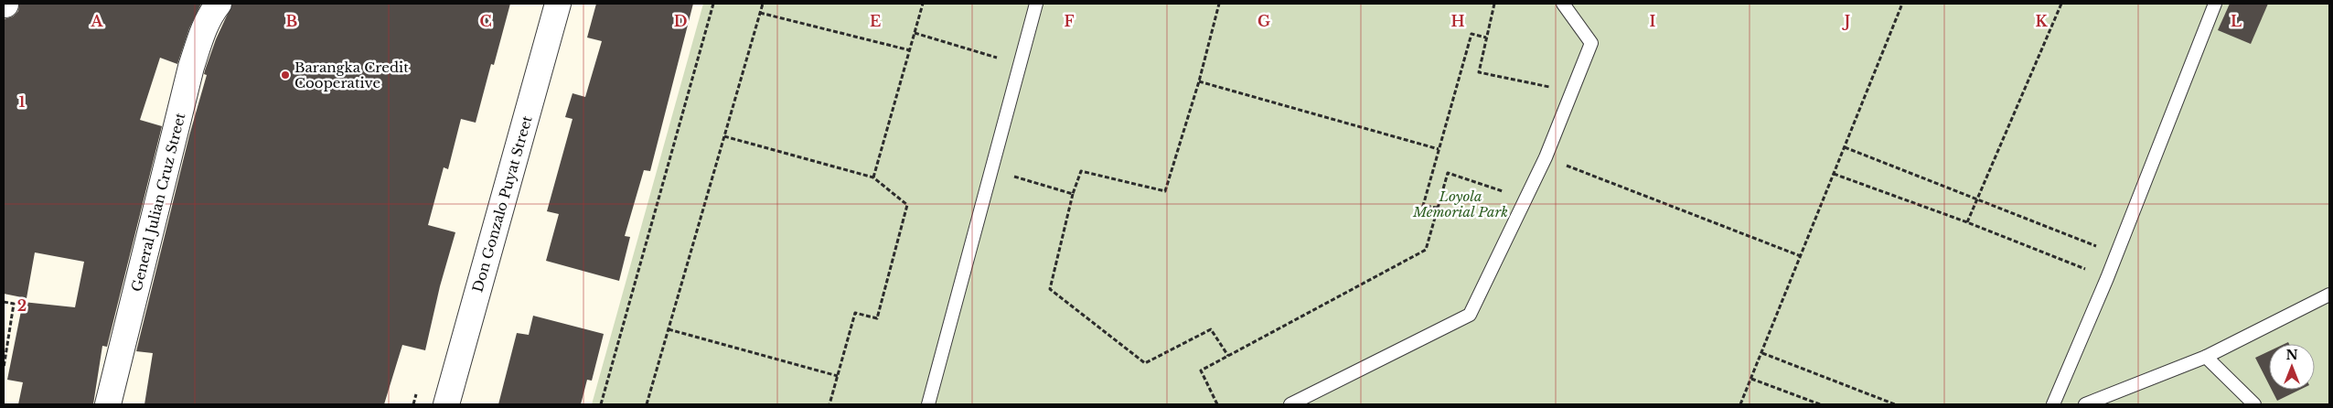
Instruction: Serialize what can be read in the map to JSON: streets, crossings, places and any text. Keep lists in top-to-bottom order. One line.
{"streets":{"street":["General Julian Cruz Street","Don Gonzalo Puyat Street"]},"parks":["Loyola Memorial Park"],"places":["Barangka Credit Cooperative"],"north":"top","grid":{"columns":["A","B","C","D","E","F","G","H","I","J","K","L"],"rows":["1","2"]}}
